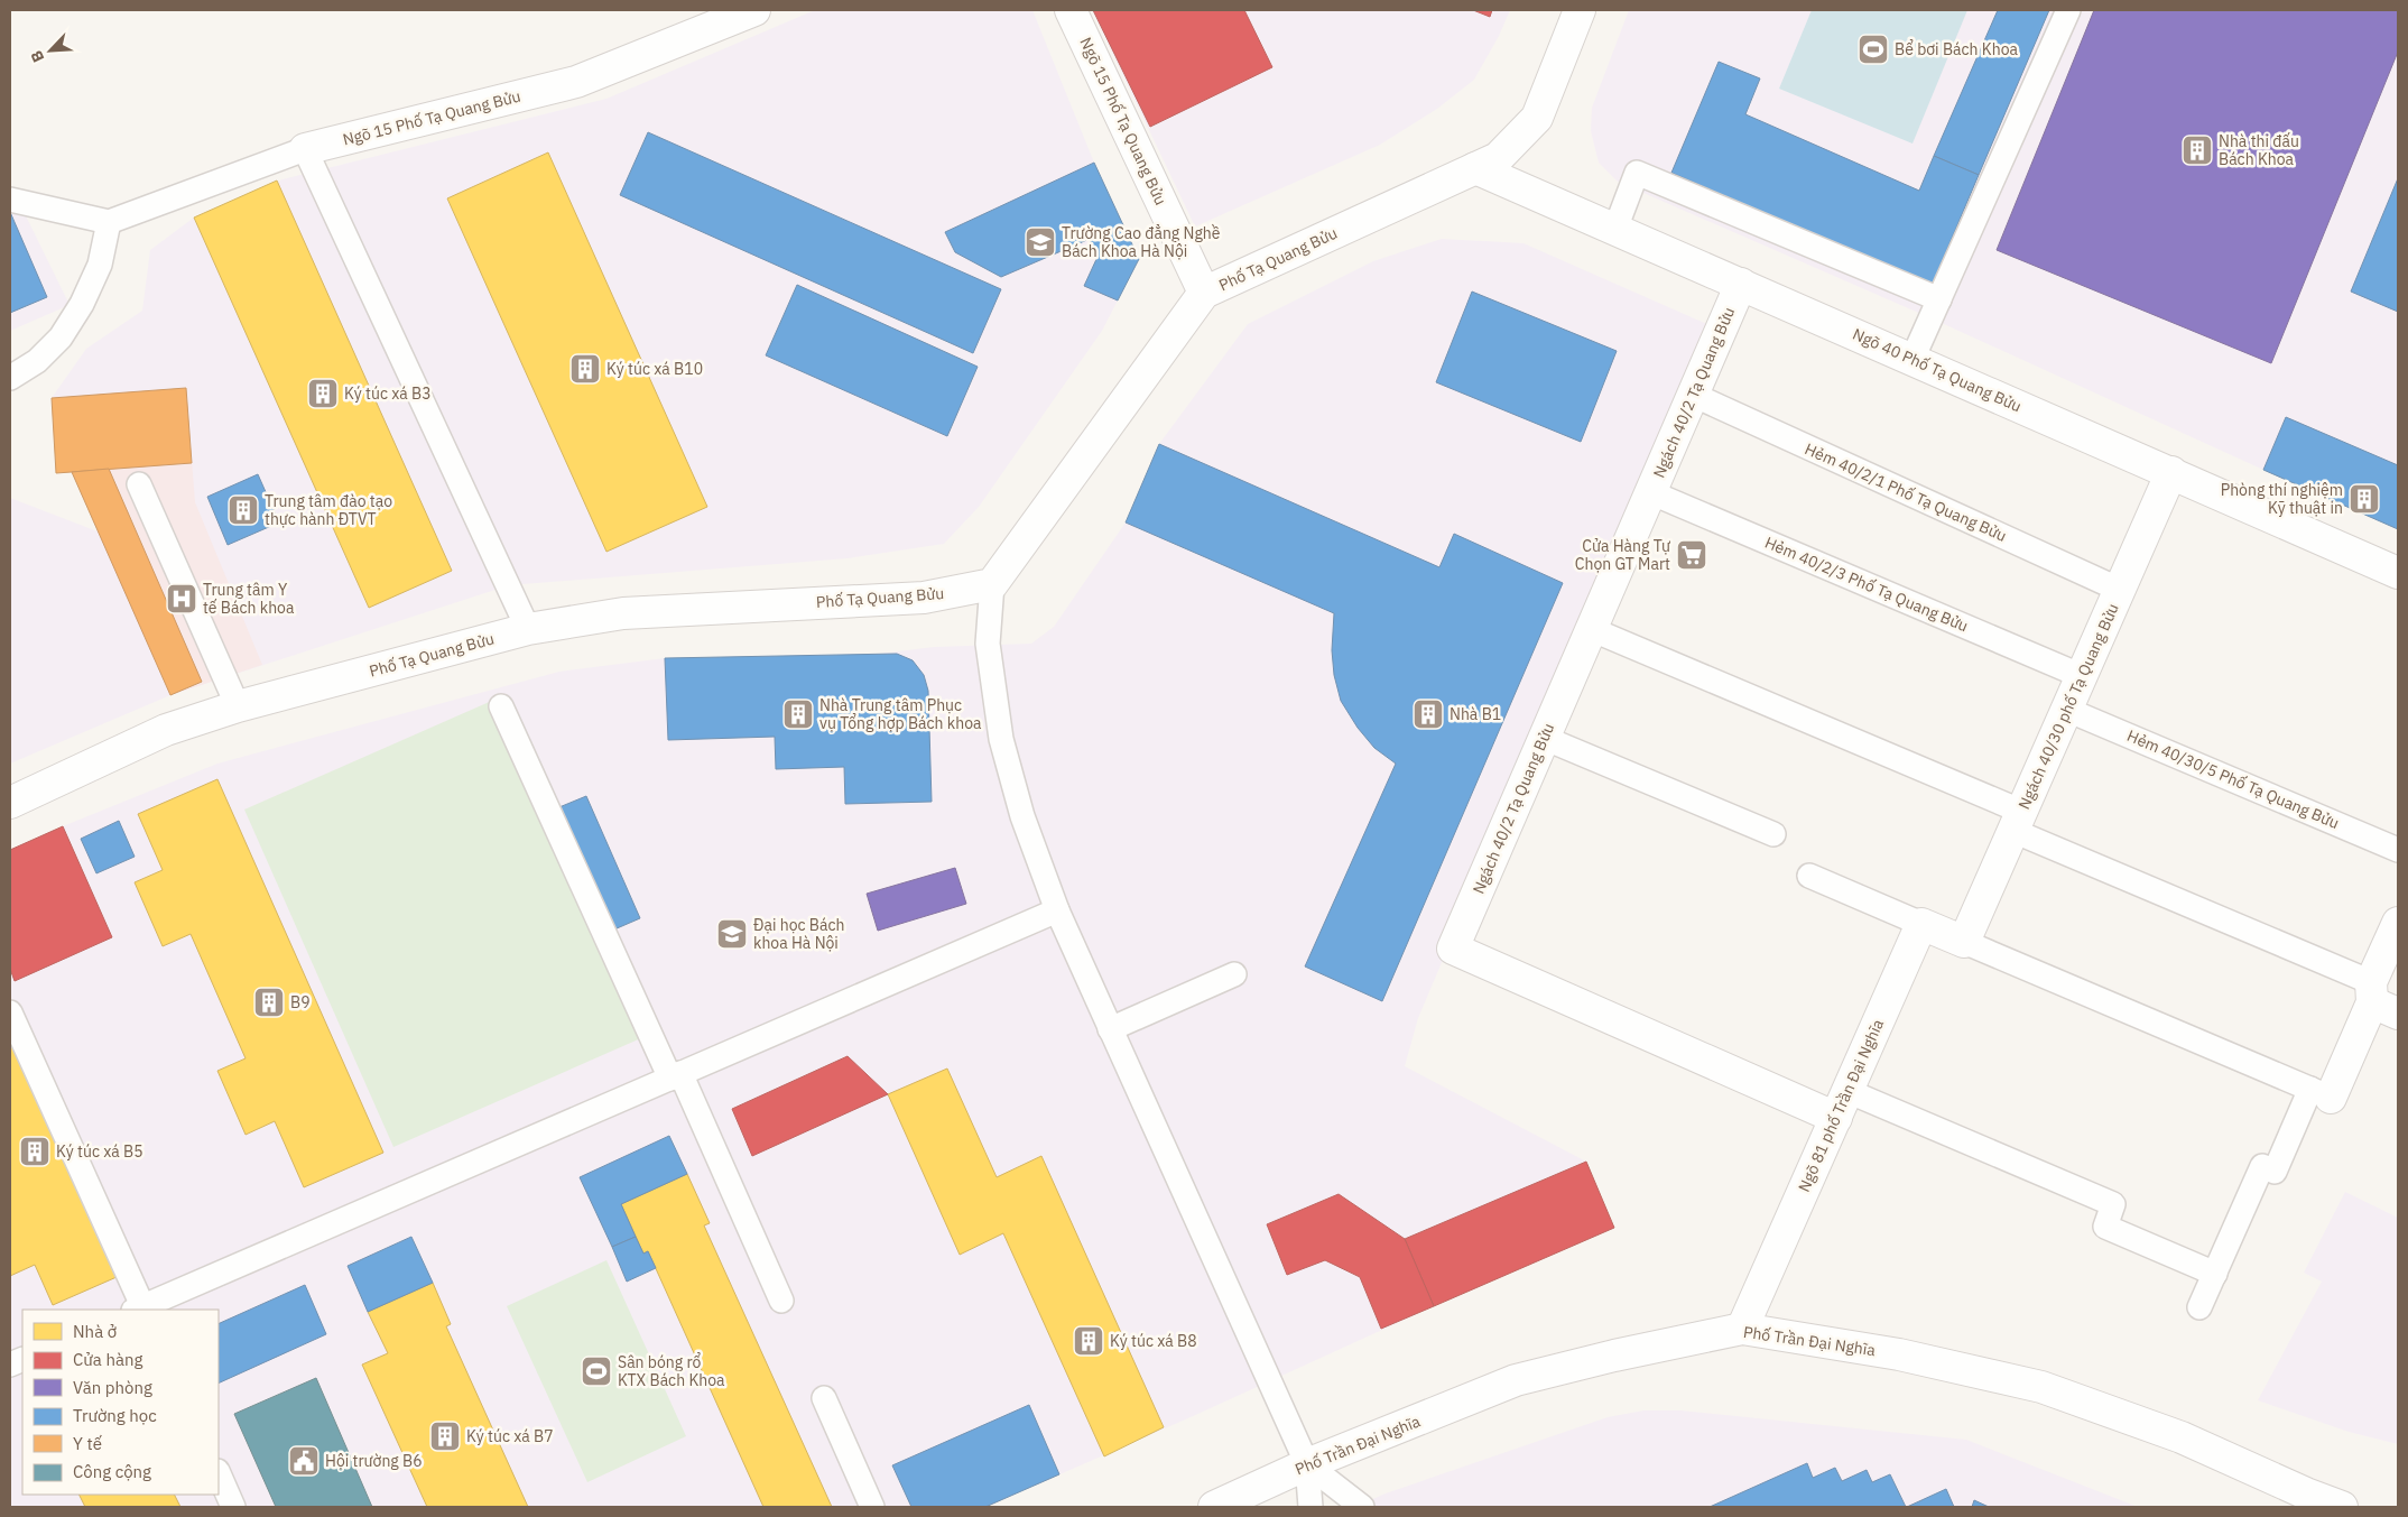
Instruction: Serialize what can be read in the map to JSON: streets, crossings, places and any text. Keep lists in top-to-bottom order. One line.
{"streets":{"street":["Ngõ 15 Phố Tạ Quang Bửu","Phố Tạ Quang Bửu","Ngõ 40 Phố Tạ Quang Bửu","Ngách 40/2 Tạ Quang Bửu","Ngách 40/30 phố Tạ Quang Bửu","Ngõ 81 phố Trần Đại Nghĩa","Phố Trần Đại Nghĩa"],"lane":["Hẻm 40/2/1 Phố Tạ Quang Bửu","Hẻm 40/2/3 Phố Tạ Quang Bửu","Hẻm 40/30/5 Phố Tạ Quang Bửu"]},"crossings":[["Ngõ 15 Phố Tạ Quang Bửu","Phố Tạ Quang Bửu"],["Phố Tạ Quang Bửu","Ngõ 40 Phố Tạ Quang Bửu"],["Ngõ 40 Phố Tạ Quang Bửu","Ngách 40/2 Tạ Quang Bửu"],["Ngõ 40 Phố Tạ Quang Bửu","Ngách 40/30 phố Tạ Quang Bửu"],["Ngách 40/2 Tạ Quang Bửu","Hẻm 40/2/1 Phố Tạ Quang Bửu"],["Ngách 40/2 Tạ Quang Bửu","Hẻm 40/2/3 Phố Tạ Quang Bửu"],["Ngách 40/2 Tạ Quang Bửu","Ngõ 81 phố Trần Đại Nghĩa"],["Hẻm 40/2/1 Phố Tạ Quang Bửu","Ngách 40/30 phố Tạ Quang Bửu"],["Hẻm 40/2/3 Phố Tạ Quang Bửu","Ngách 40/30 phố Tạ Quang Bửu"],["Ngách 40/30 phố Tạ Quang Bửu","Hẻm 40/30/5 Phố Tạ Quang Bửu"],["Ngõ 81 phố Trần Đại Nghĩa","Phố Trần Đại Nghĩa"]],"places":{"sports":["Bể bơi Bách Khoa","Sân bóng rổ KTX Bách Khoa"],"building":["Nhà thi đấu Bách Khoa","Ký túc xá B10","Ký túc xá B3","Phòng thí nghiệm Kỹ thuật in","Trung tâm đào tạo thực hành ĐTVT","Nhà Trung tâm Phục vụ Tổng hợp Bách khoa","Nhà B1","B9","Ký túc xá B5","Ký túc xá B8","Ký túc xá B7"],"school or university":["Trường Cao đẳng Nghề Bách Khoa Hà Nội","Đại học Bách khoa Hà Nội"],"supermarket":["Cửa Hàng Tự Chọn GT Mart"],"hospital":["Trung tâm Y tế Bách khoa"],"public building":["Hội trường B6"]},"legend":["Nhà ở","Cửa hàng","Văn phòng","Trường học","Y tế","Công cộng"],"north":"bottom left"}
